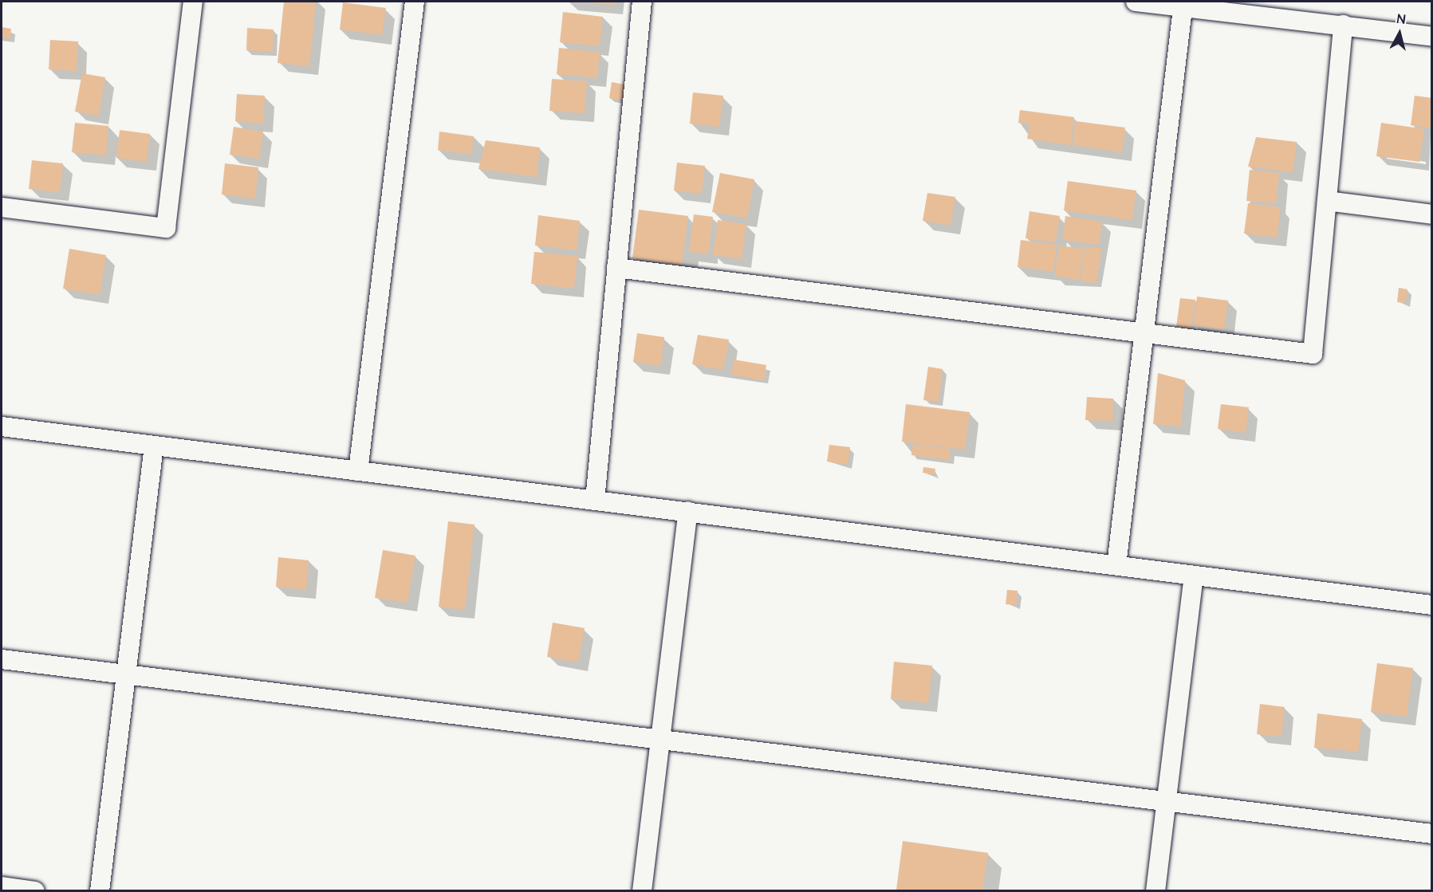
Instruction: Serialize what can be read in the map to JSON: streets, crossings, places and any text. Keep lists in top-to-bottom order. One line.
{"north":"top"}
